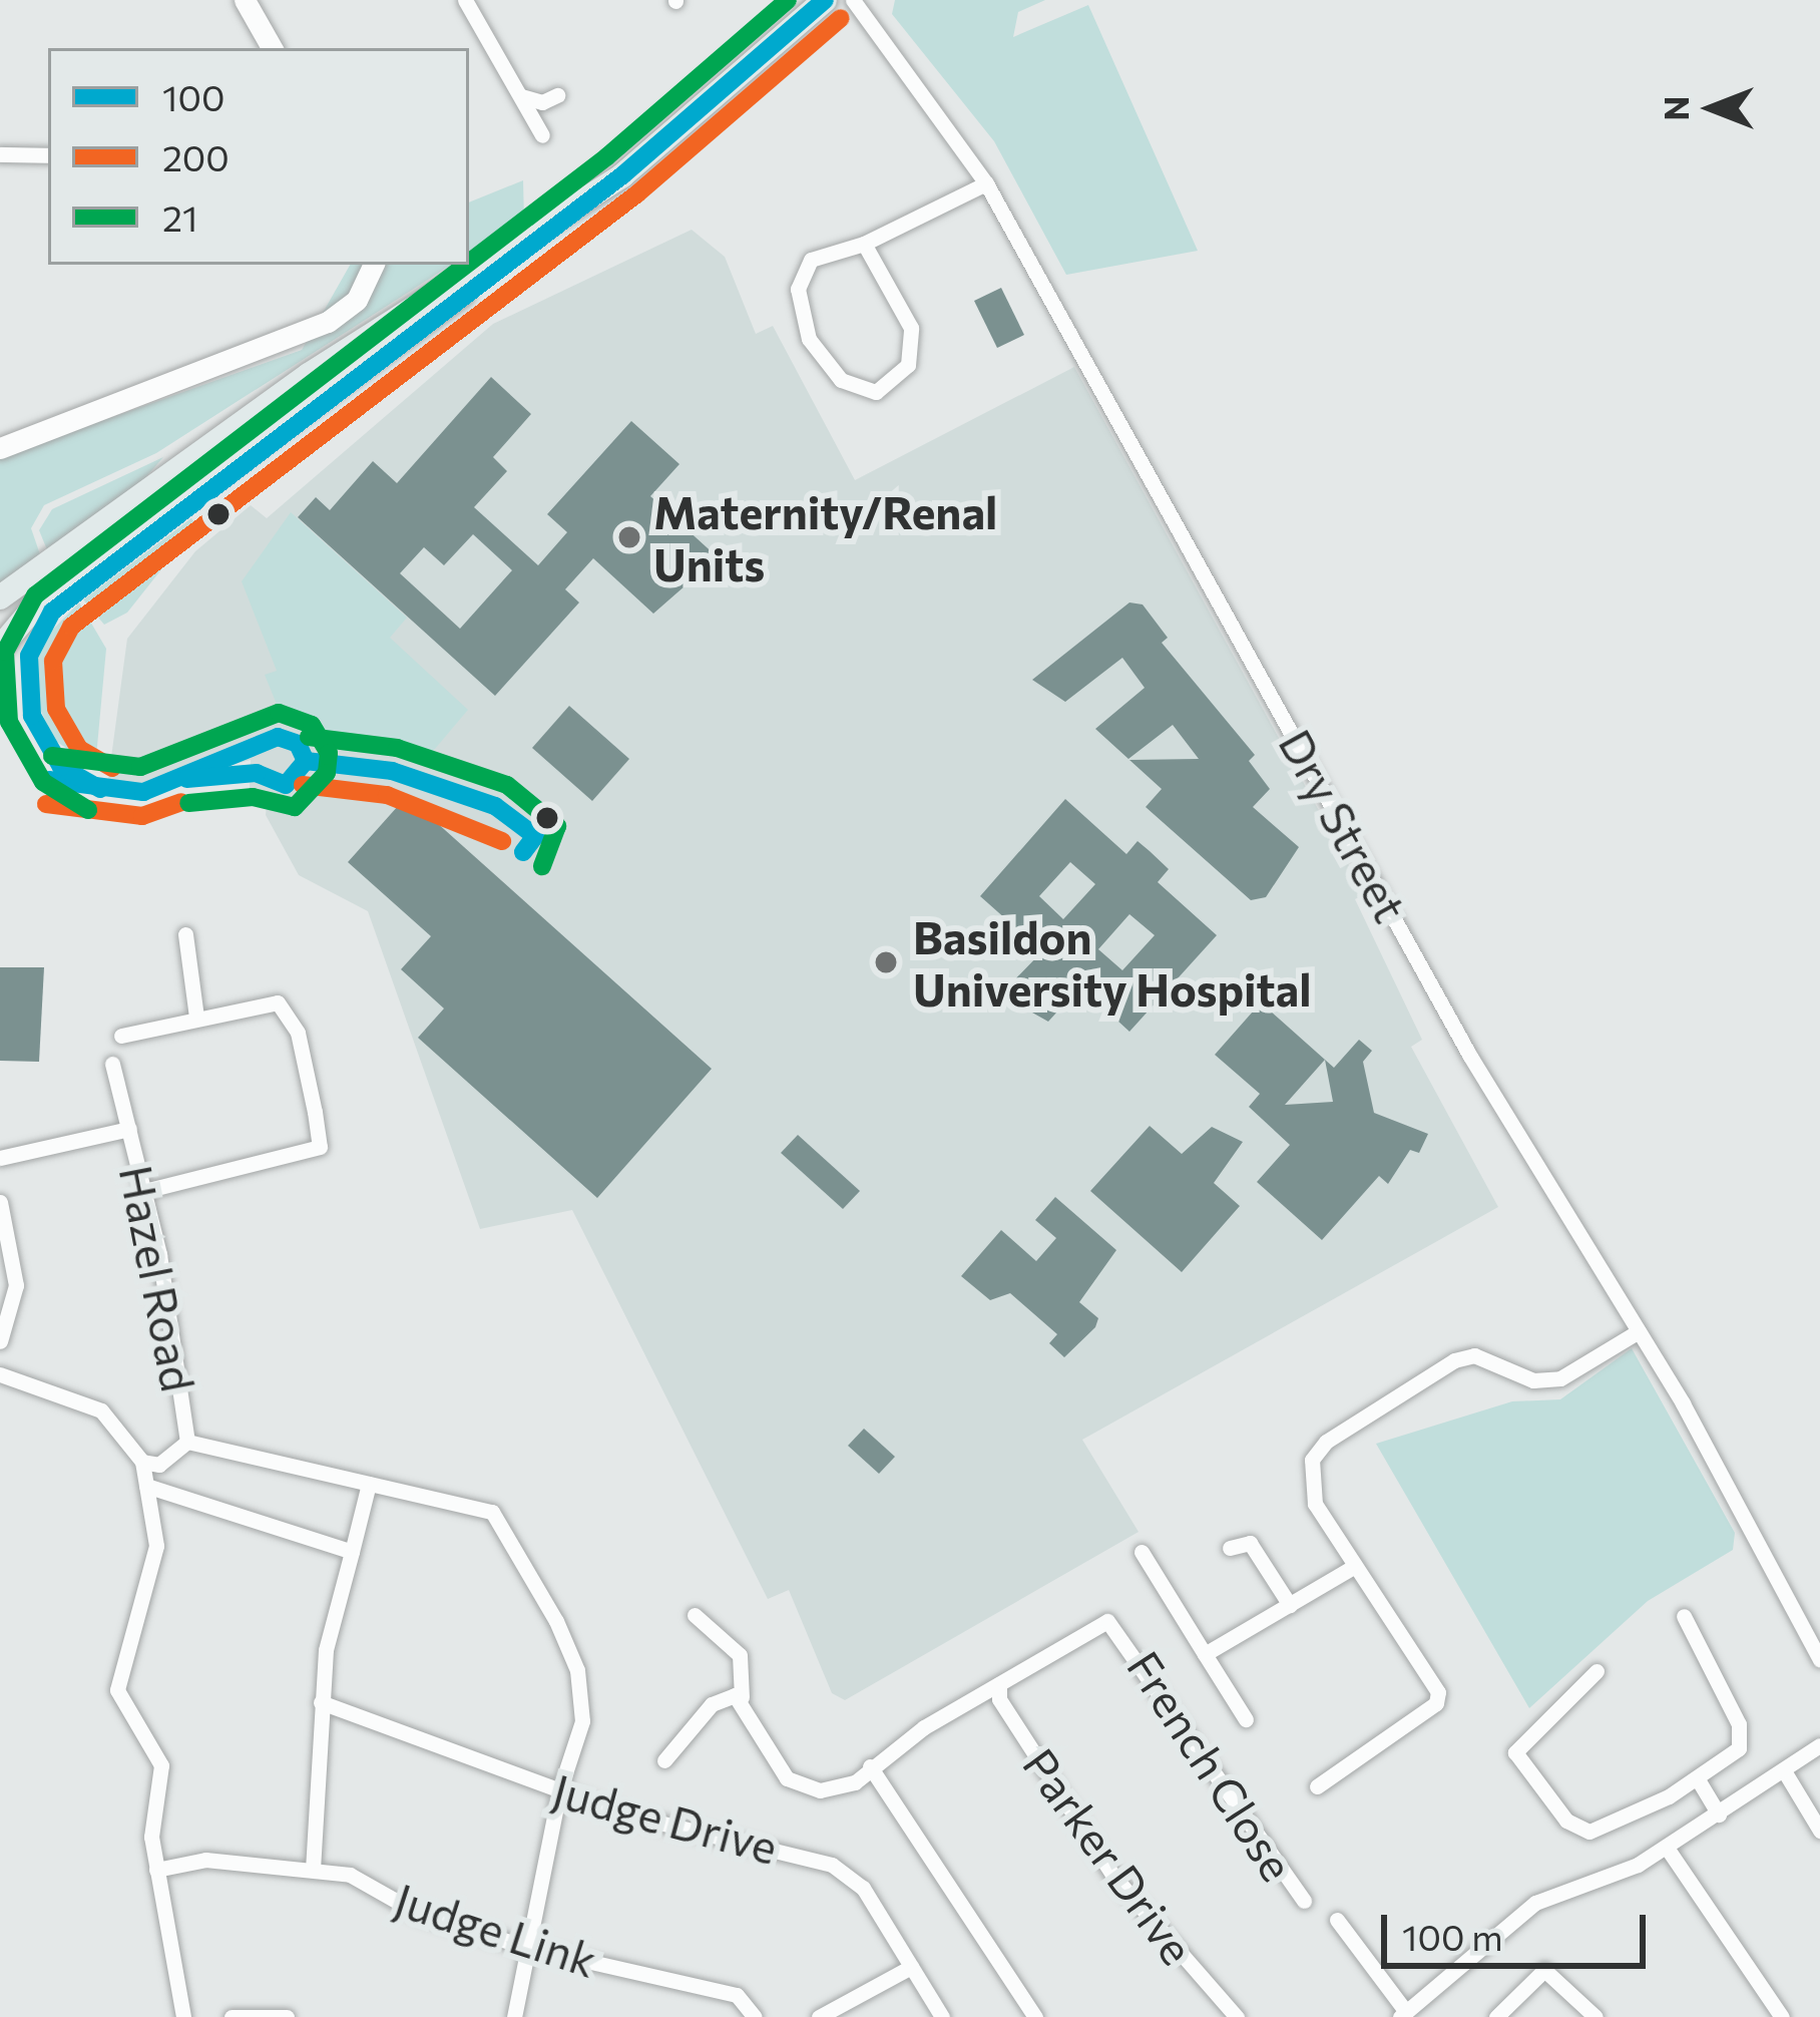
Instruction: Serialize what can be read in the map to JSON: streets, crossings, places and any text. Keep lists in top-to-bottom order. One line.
{"streets":{"street":["Dry Street","Hazel Road","French Close","Judge Drive","Parker Drive","Judge Link"]},"crossings":[["French Close","Parker Drive"]],"places":["Maternity/Renal Units","Basildon University Hospital"],"lines":["transit line 100","transit line 21","transit line 200"],"legend":["100","200","21"],"scale_bar":"100 m","north":"left"}
